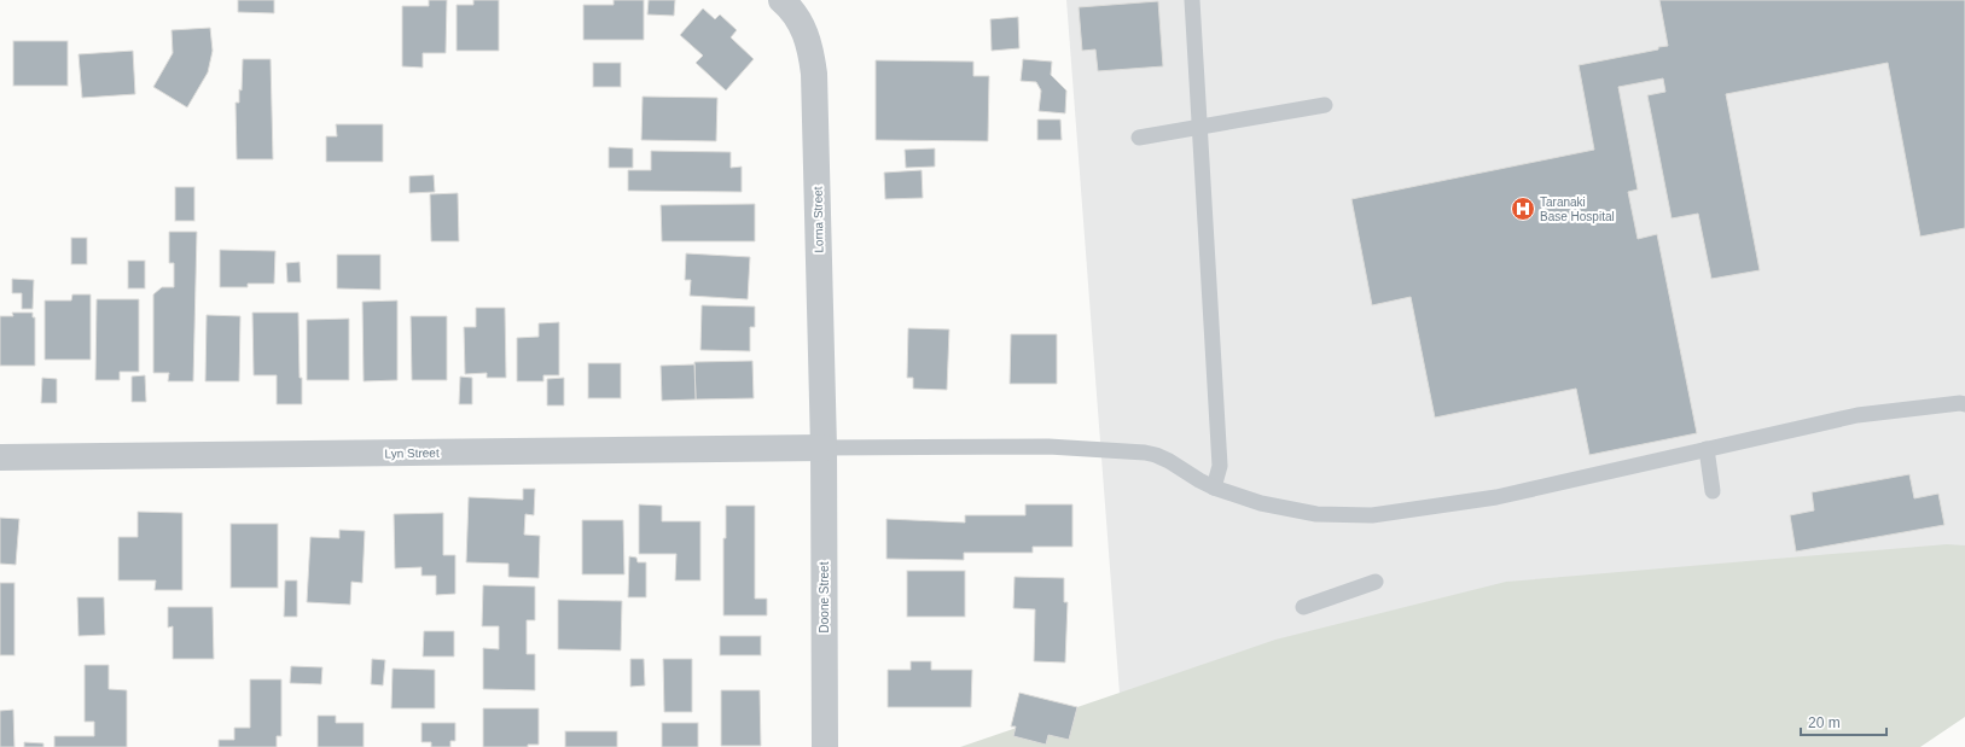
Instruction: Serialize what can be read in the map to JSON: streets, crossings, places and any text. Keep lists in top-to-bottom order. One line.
{"streets":{"street":["Lorna Street","Lyn Street","Doone Street"]},"crossings":[["Lorna Street","Lyn Street"],["Lorna Street","Doone Street"],["Lyn Street","Doone Street"]],"places":{"hospital":["Taranaki Base Hospital"]},"scale_bar":"20 m"}
